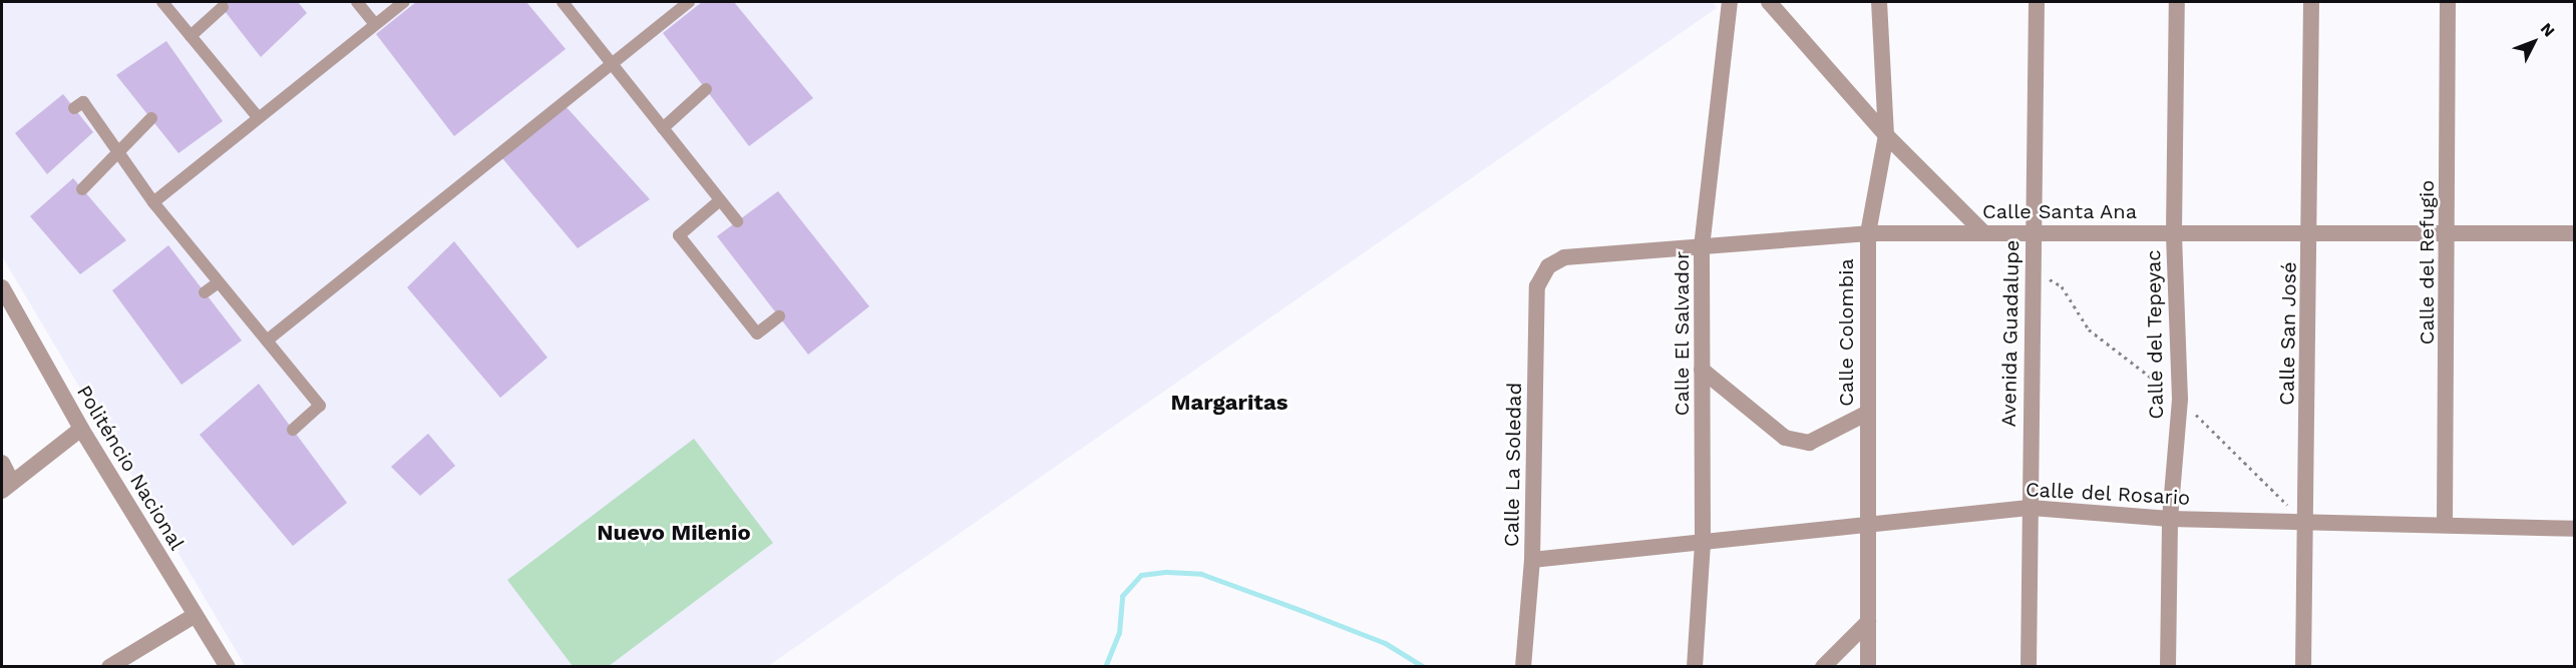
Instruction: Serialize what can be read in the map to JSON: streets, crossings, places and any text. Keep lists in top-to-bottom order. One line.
{"streets":{"street":["Calle Santa Ana","Calle del Refugio","Calle Colombia","Calle El Salvador","Avenida Guadalupe","Calle San José","Calle del Tepeyac","Calle La Soledad","Politéncio Nacional","Calle del Rosario"]},"crossings":[["Calle Santa Ana","Calle del Refugio"],["Calle Santa Ana","Calle Colombia"],["Calle Santa Ana","Calle El Salvador"],["Calle Santa Ana","Avenida Guadalupe"],["Calle Santa Ana","Calle San José"],["Calle Santa Ana","Calle del Tepeyac"],["Calle Santa Ana","Calle La Soledad"],["Calle del Refugio","Calle del Rosario"],["Calle Colombia","Calle del Rosario"],["Calle El Salvador","Calle del Rosario"],["Avenida Guadalupe","Calle del Rosario"],["Calle San José","Calle del Rosario"],["Calle del Tepeyac","Calle del Rosario"],["Calle La Soledad","Calle del Rosario"]],"districts":["Margaritas","Nuevo Milenio"],"north":"top right"}
